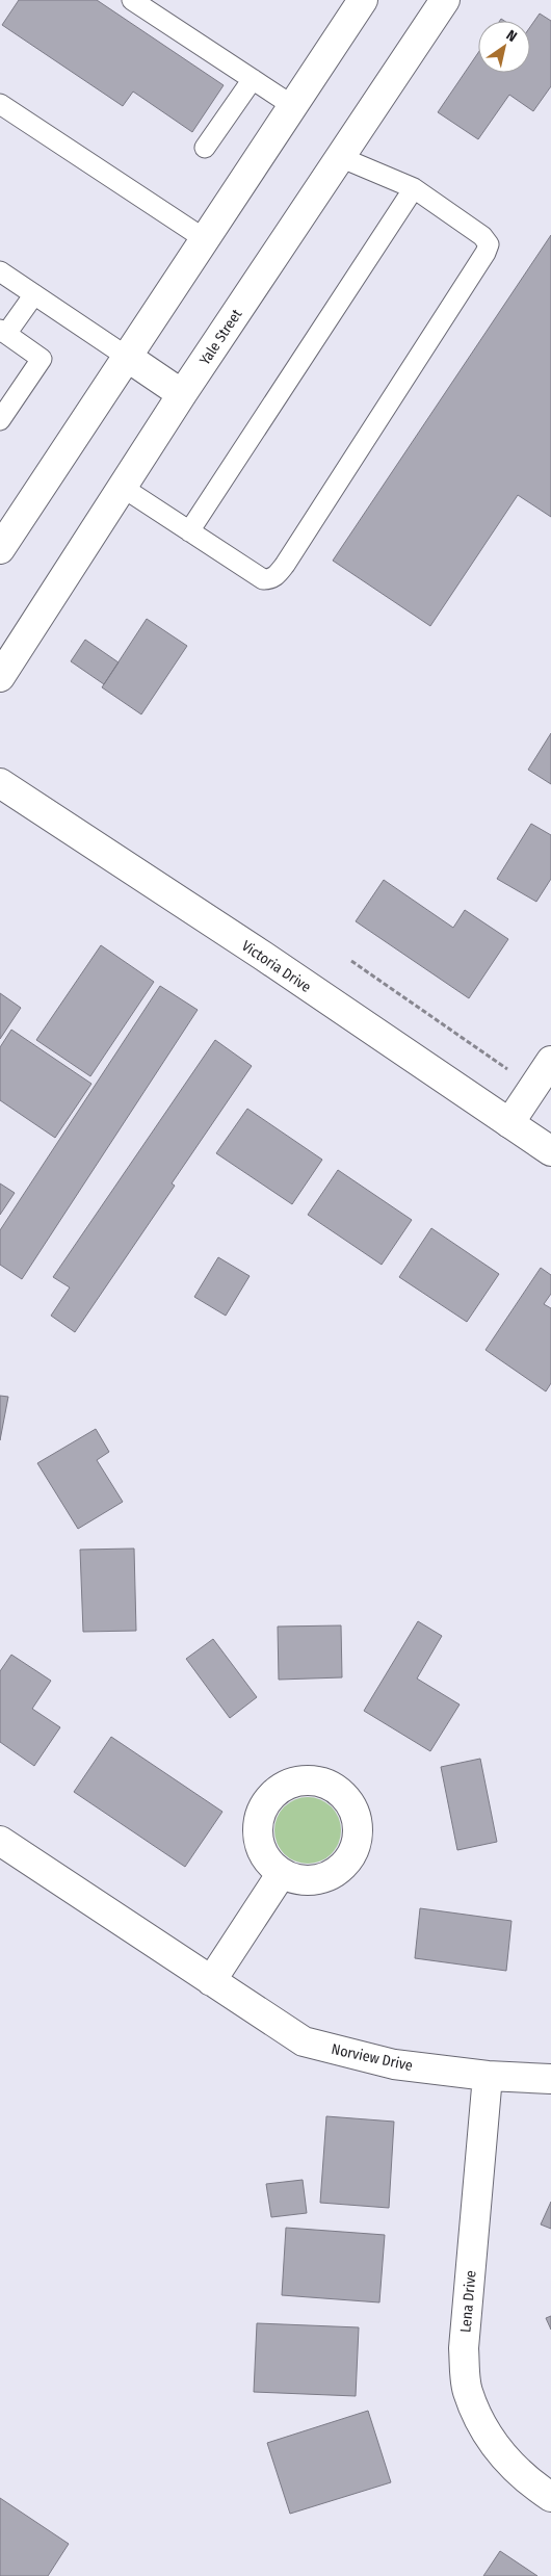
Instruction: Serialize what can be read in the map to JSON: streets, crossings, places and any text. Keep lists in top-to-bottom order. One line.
{"streets":{"street":["Yale Street","Victoria Drive","Norview Drive","Lena Drive"]},"crossings":[["Norview Drive","Lena Drive"]],"north":"top right"}
